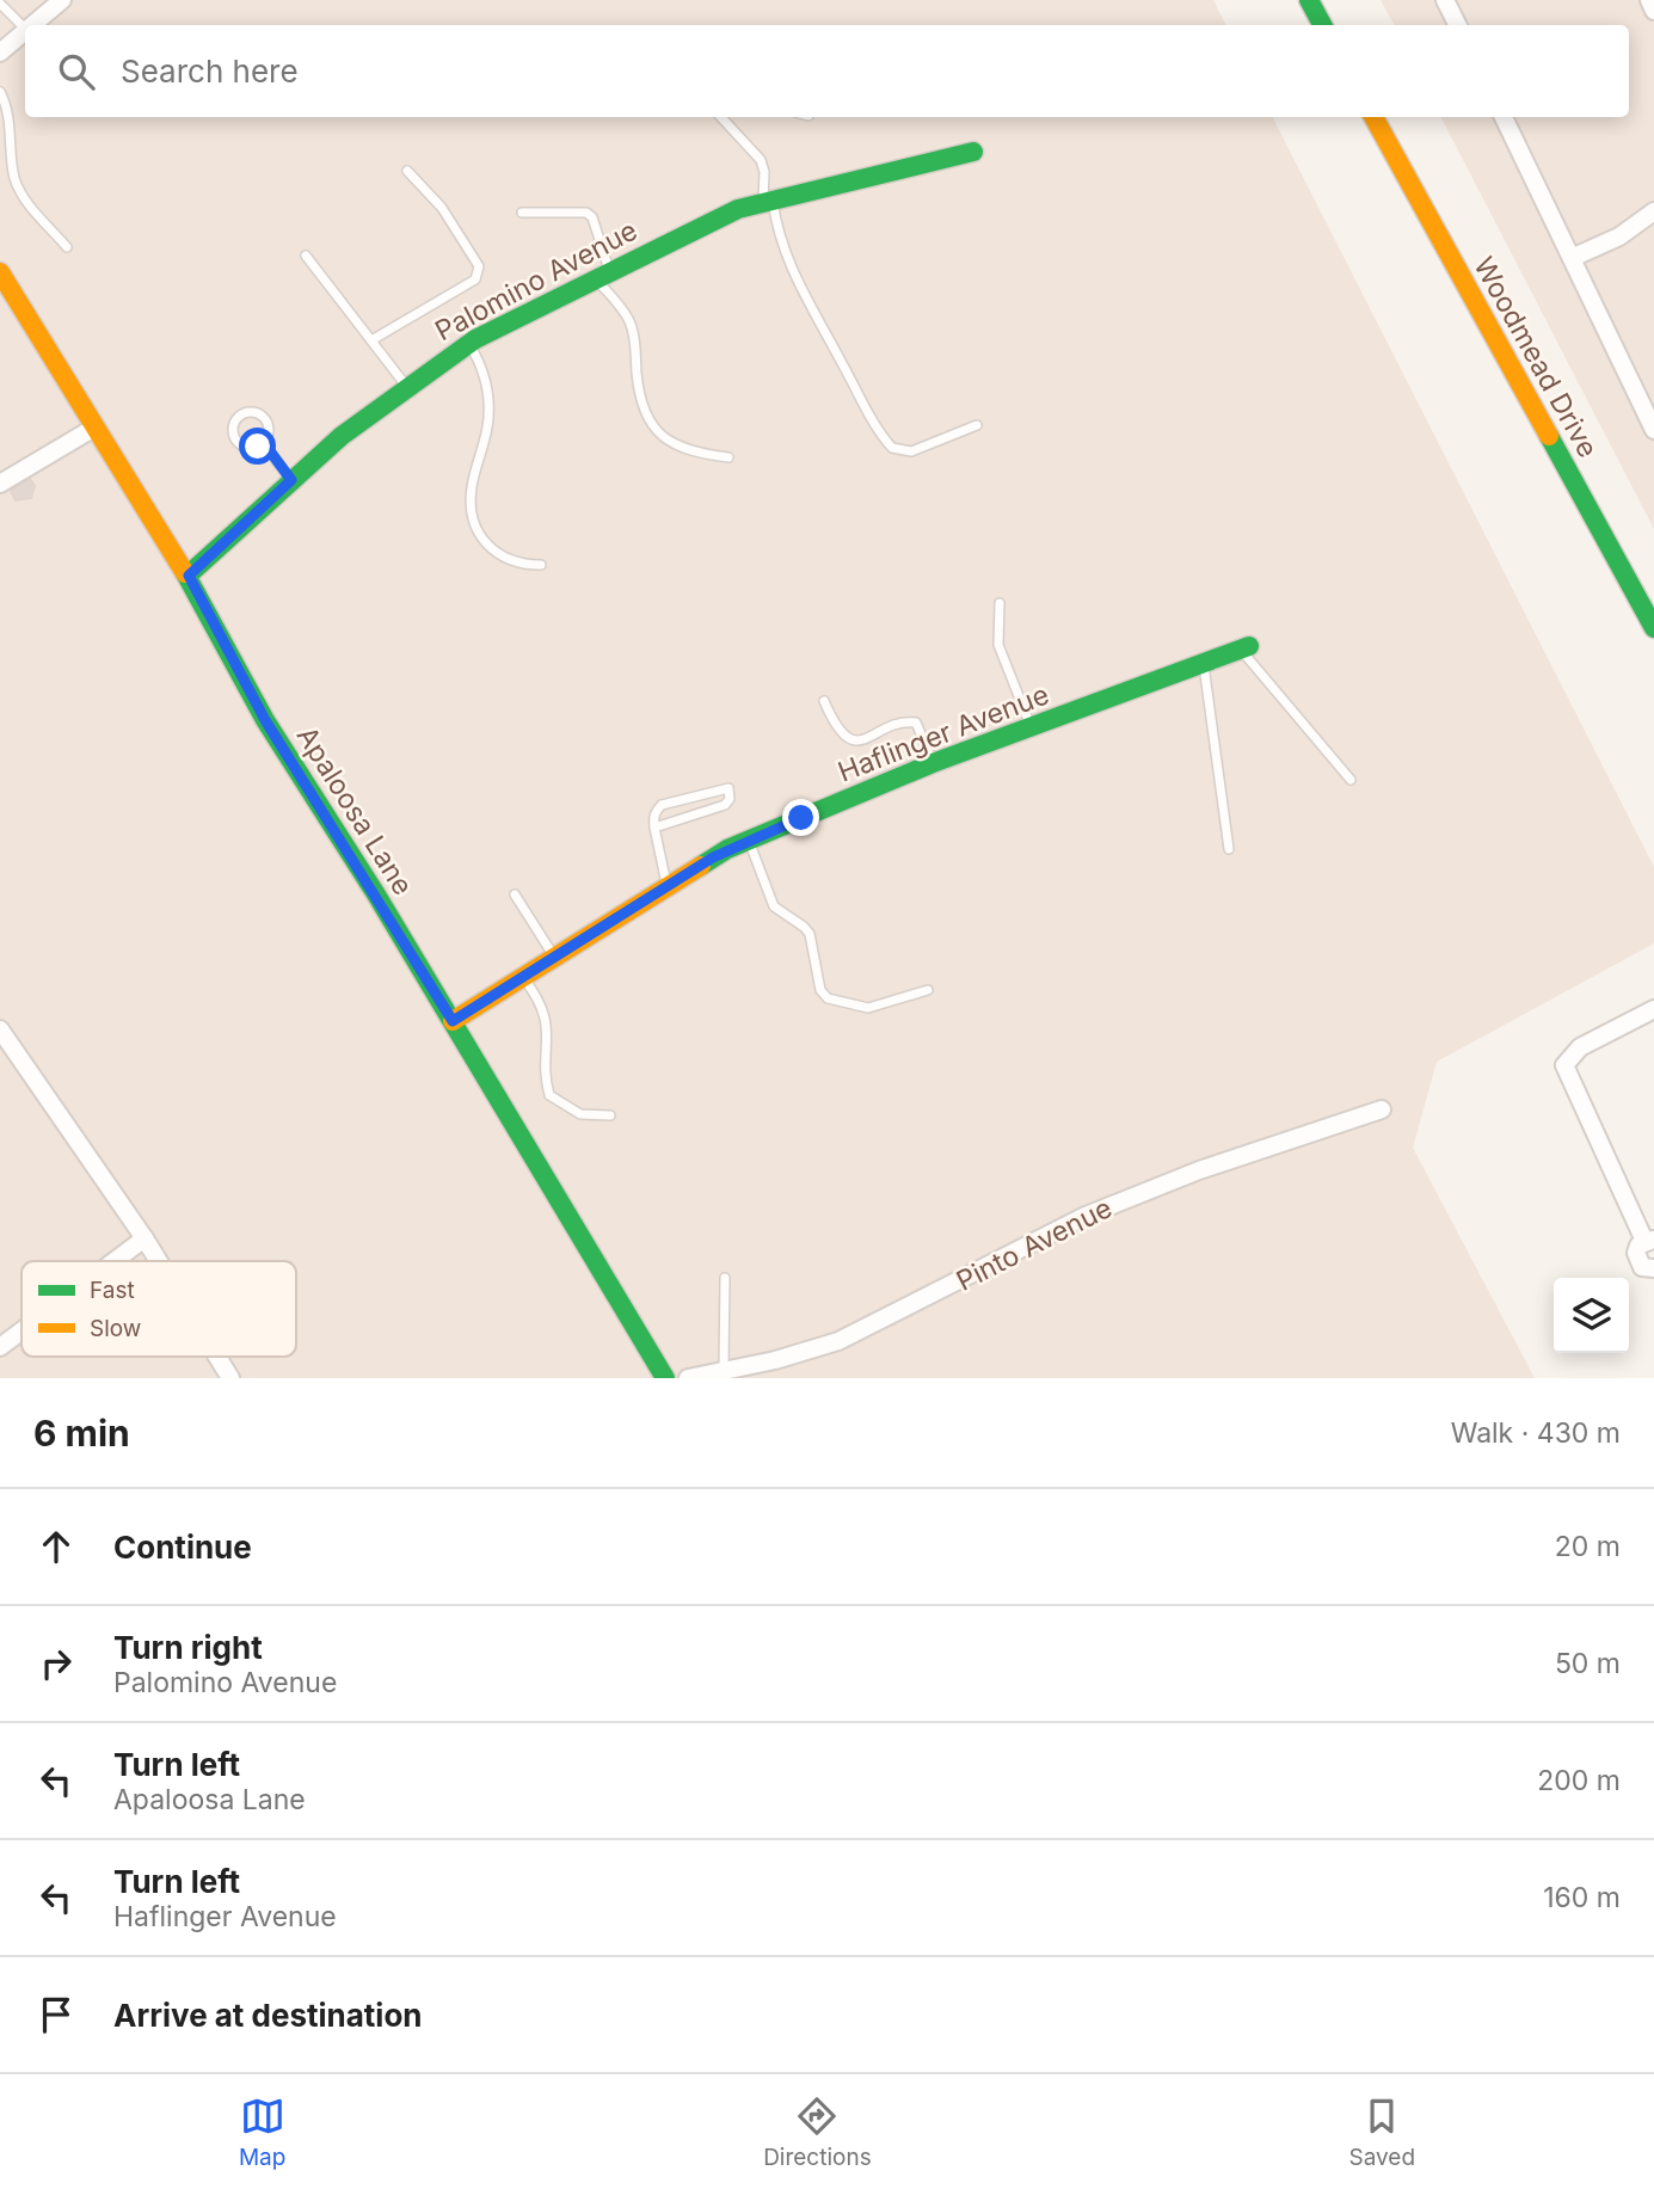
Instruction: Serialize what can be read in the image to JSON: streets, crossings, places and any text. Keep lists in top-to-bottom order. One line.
{"streets":{"street":["Palomino Avenue","Woodmead Drive","Haflinger Avenue","Apaloosa Lane","Pinto Avenue"]},"crossings":[["Palomino Avenue","Apaloosa Lane"],["Haflinger Avenue","Apaloosa Lane"]],"legend":["Fast","Slow"],"page":{"search":"Search here","heading":["6 min","Walk · 430 m"],"list":[["Continue","20 m"],["Turn right","Palomino Avenue","50 m"],["Turn left","Apaloosa Lane","200 m"],["Turn left","Haflinger Avenue","160 m"],"Arrive at destination"],"nav":["Map","Directions","Saved"]}}
